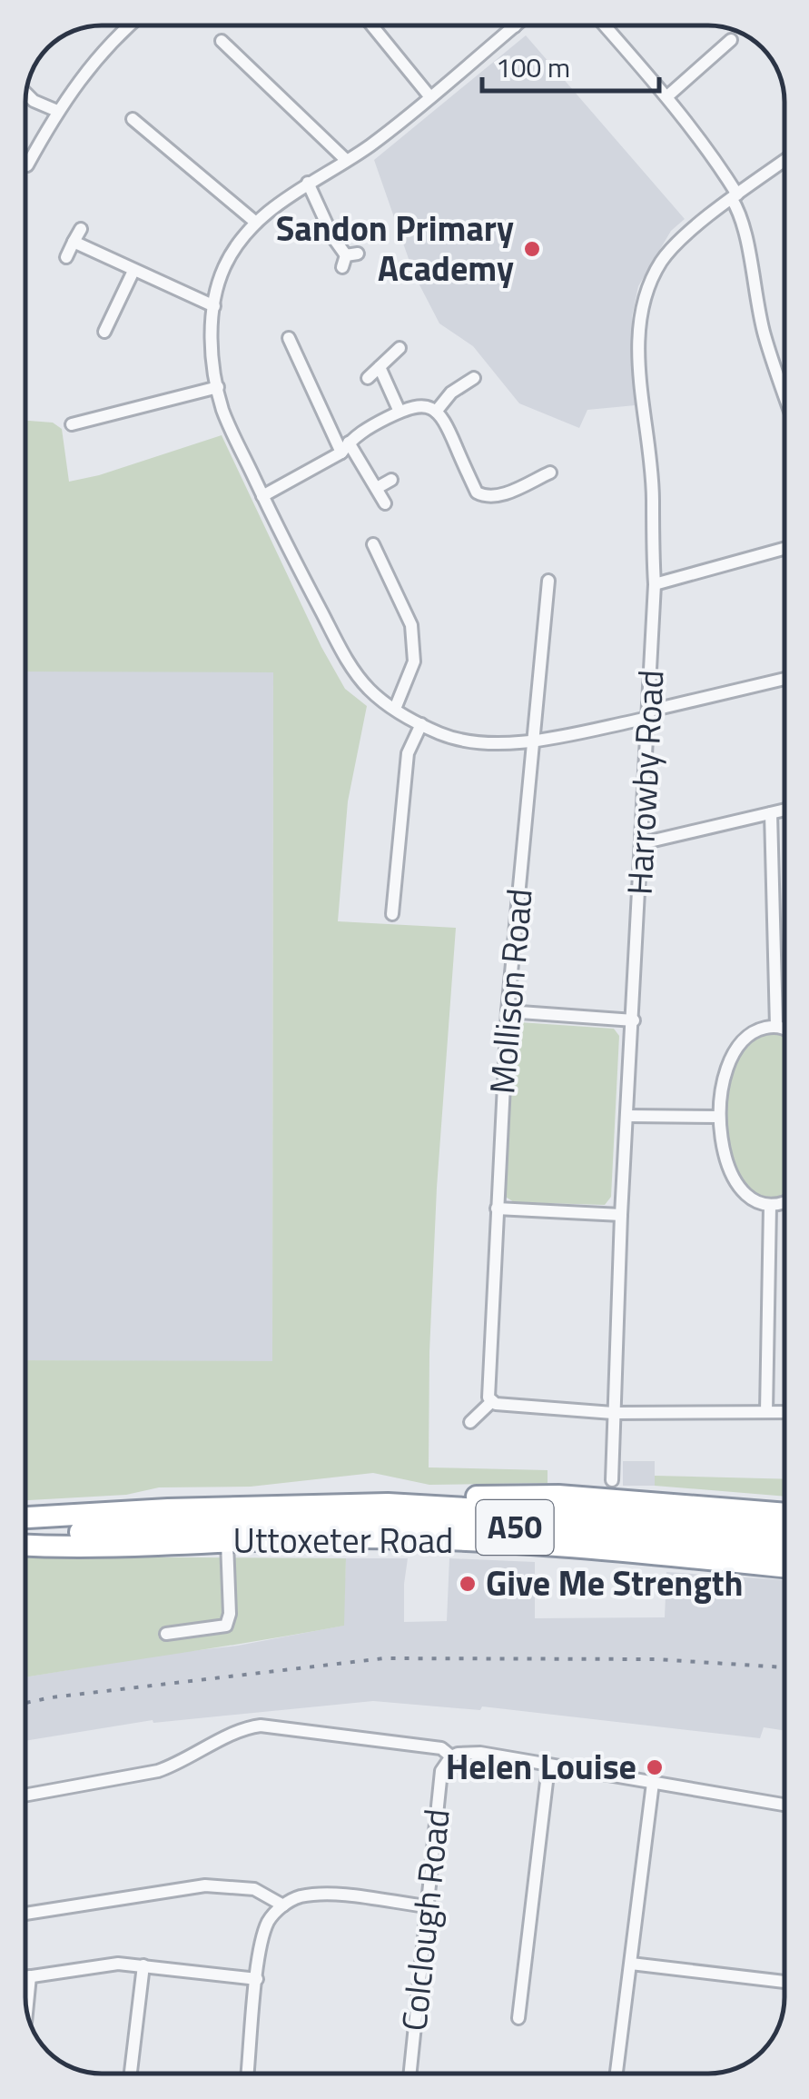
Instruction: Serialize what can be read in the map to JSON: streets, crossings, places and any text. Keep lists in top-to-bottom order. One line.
{"streets":{"highway":["A50","Uttoxeter Road"],"street":["Harrowby Road","Mollison Road","Colclough Road"]},"crossings":[["A50","Uttoxeter Road"]],"places":["Sandon Primary Academy","Give Me Strength","Helen Louise"],"scale_bar":"100 m"}
